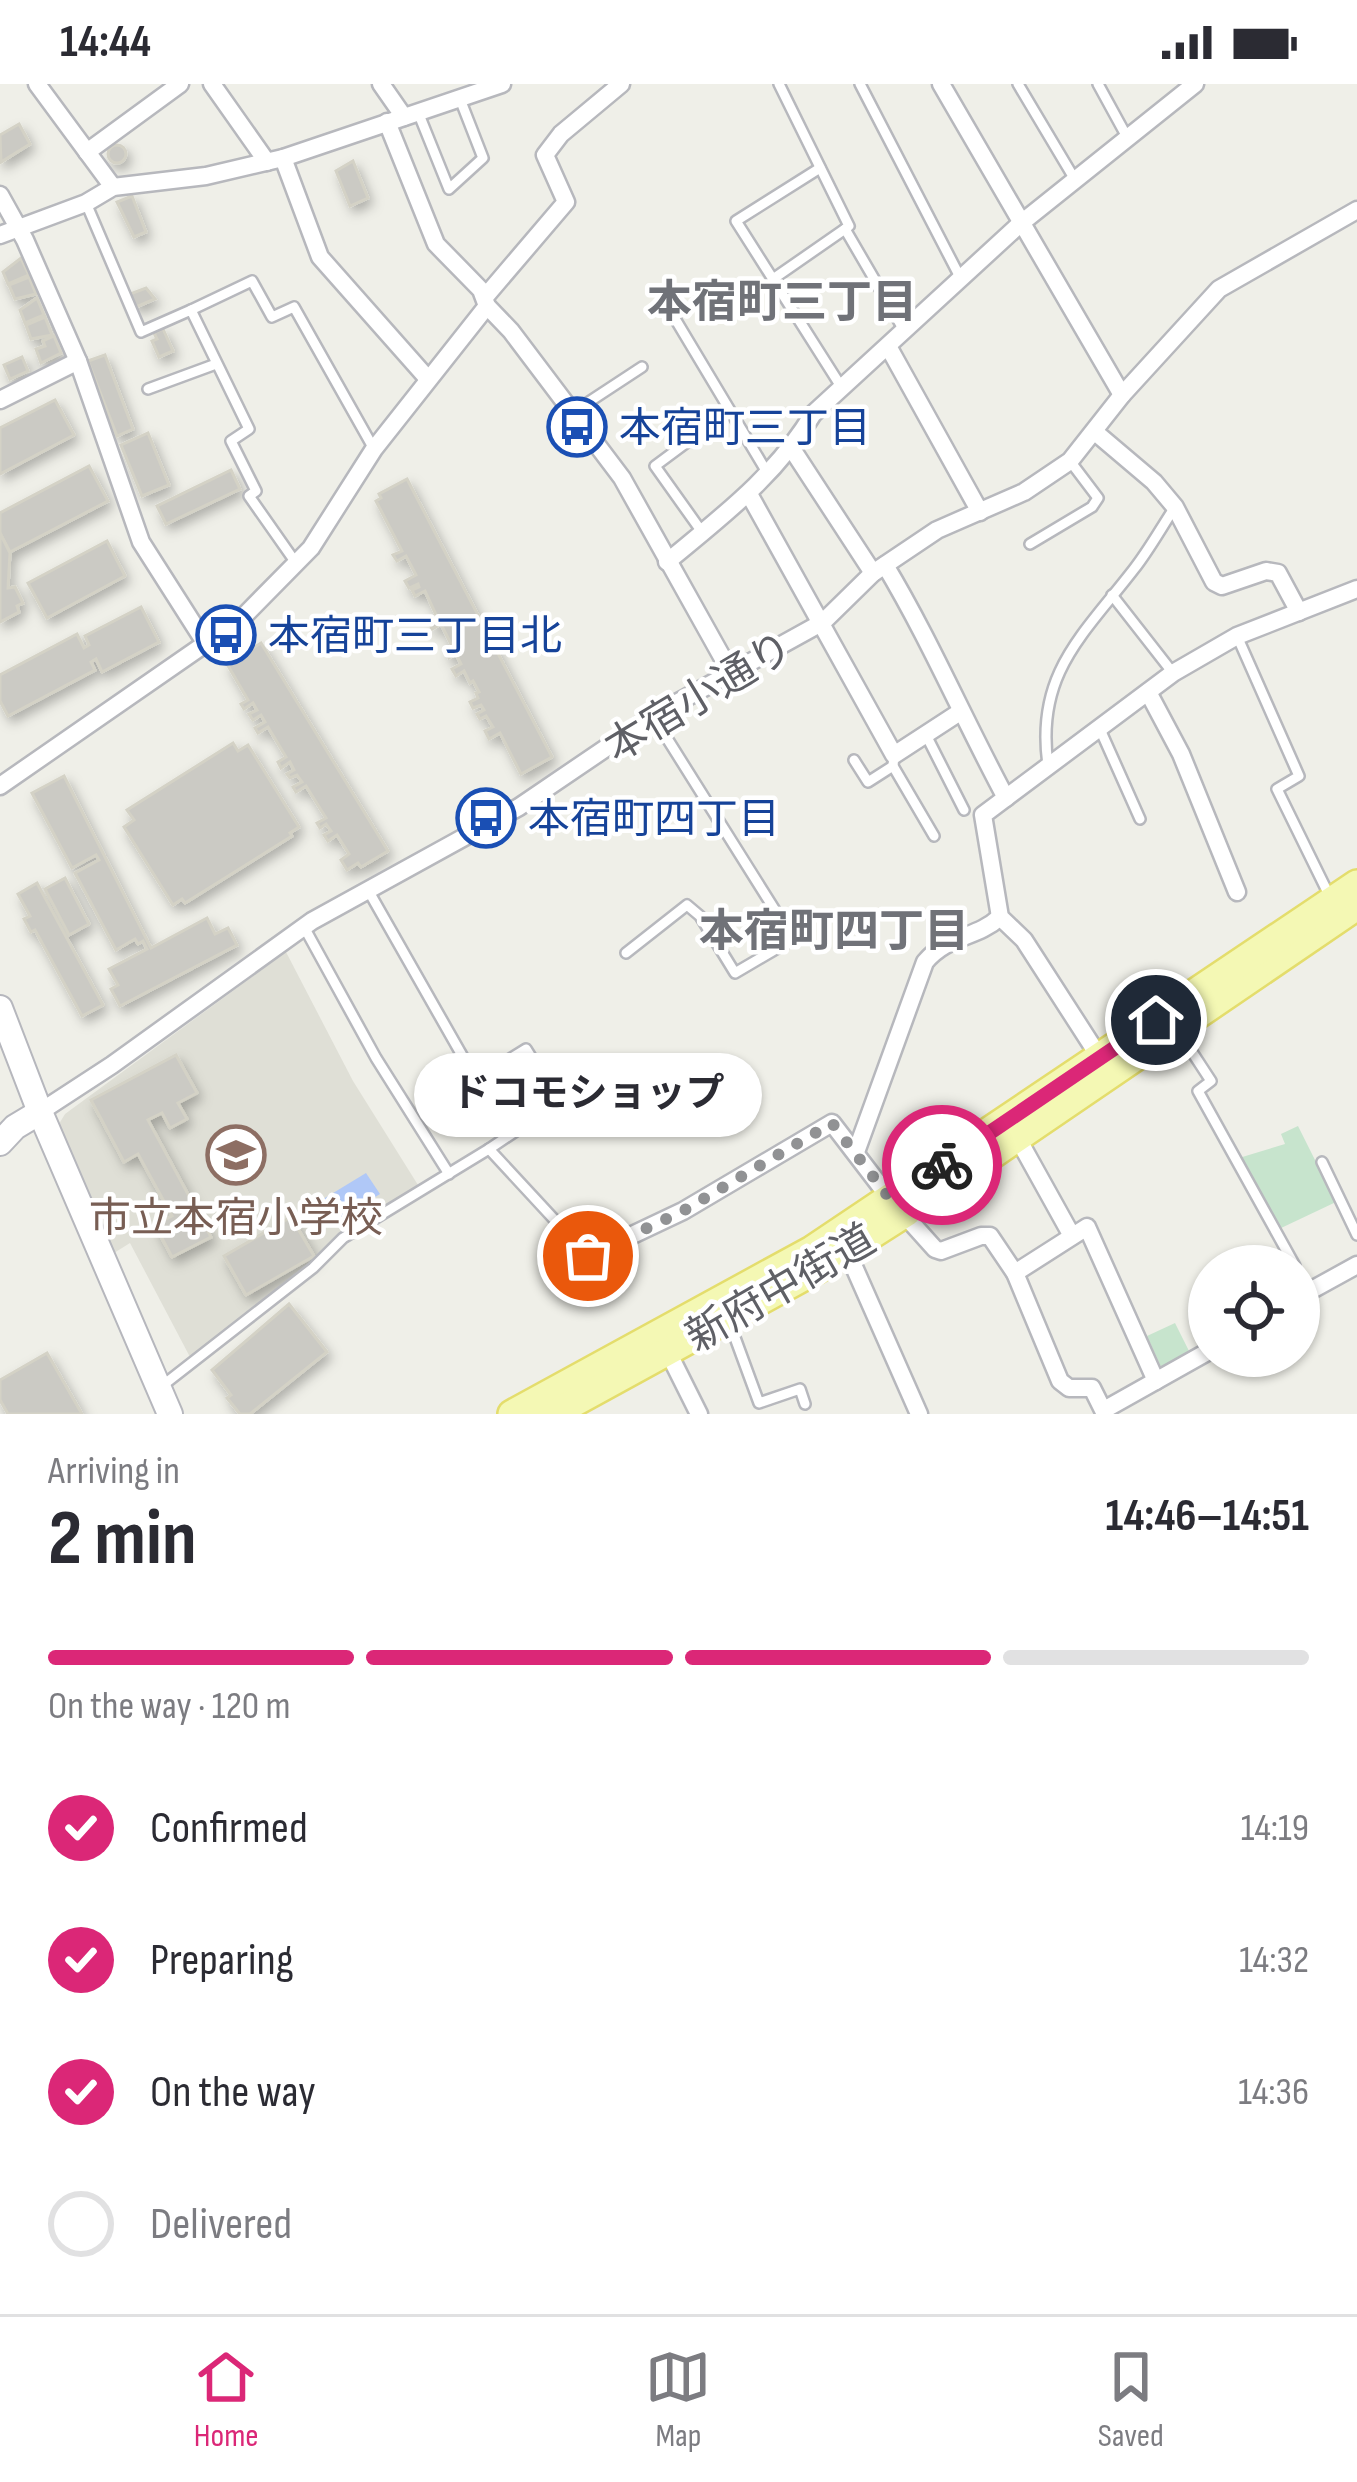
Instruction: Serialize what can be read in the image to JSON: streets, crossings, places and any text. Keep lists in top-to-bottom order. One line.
{"streets":{"main road":["新府中街道"],"street":["本宿小通り"]},"districts":["本宿町三丁目","本宿町四丁目"],"places":{"bus stop":["本宿町三丁目","本宿町三丁目北","本宿町四丁目"],"school or university":["市立本宿小学校"],"other":["ドコモショップ"]},"page":{"status":"14:44","bubble":"ドコモショップ","heading":["2 min","Arriving in","14:46–14:51"],"bar":"On the way · 120 m","list":[["Confirmed","14:19"],["Preparing","14:32"],["On the way","14:36"],"Delivered"],"tabs":["Home","Map","Saved"]}}
